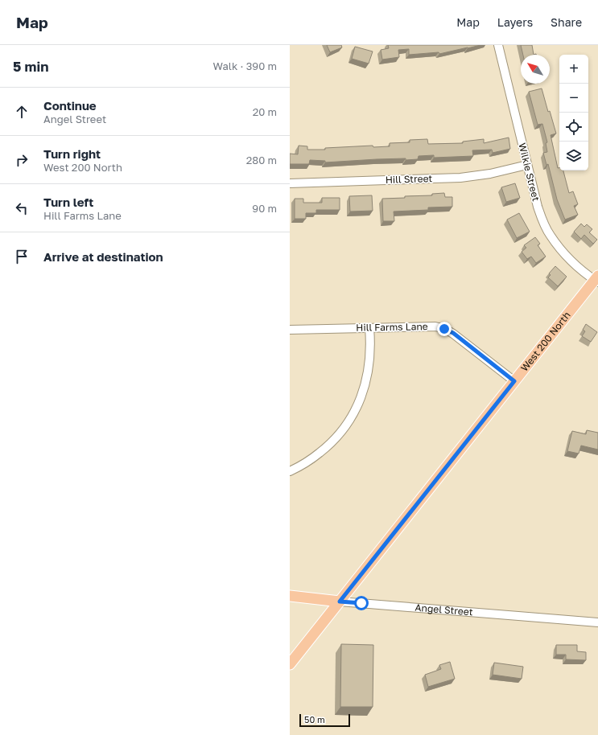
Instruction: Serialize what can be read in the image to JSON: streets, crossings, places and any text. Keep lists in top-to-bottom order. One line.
{"streets":{"main road":["West 200 North","Angel Street"],"street":["Wilkie Street","Hill Street","Hill Farms Lane"]},"crossings":[["Wilkie Street","Hill Street"],["Wilkie Street","West 200 North"],["Hill Farms Lane","West 200 North"],["West 200 North","Angel Street"]],"scale_bar":"50 m","north":"top left","page":{"header":"Map","nav":["Map","Layers","Share"],"heading":["5 min","Walk · 390 m"],"map_buttons":["+","−"],"list":[["Continue","Angel Street","20 m"],["Turn right","West 200 North","280 m"],["Turn left","Hill Farms Lane","90 m"],"Arrive at destination"],"scale":"50 m"}}
